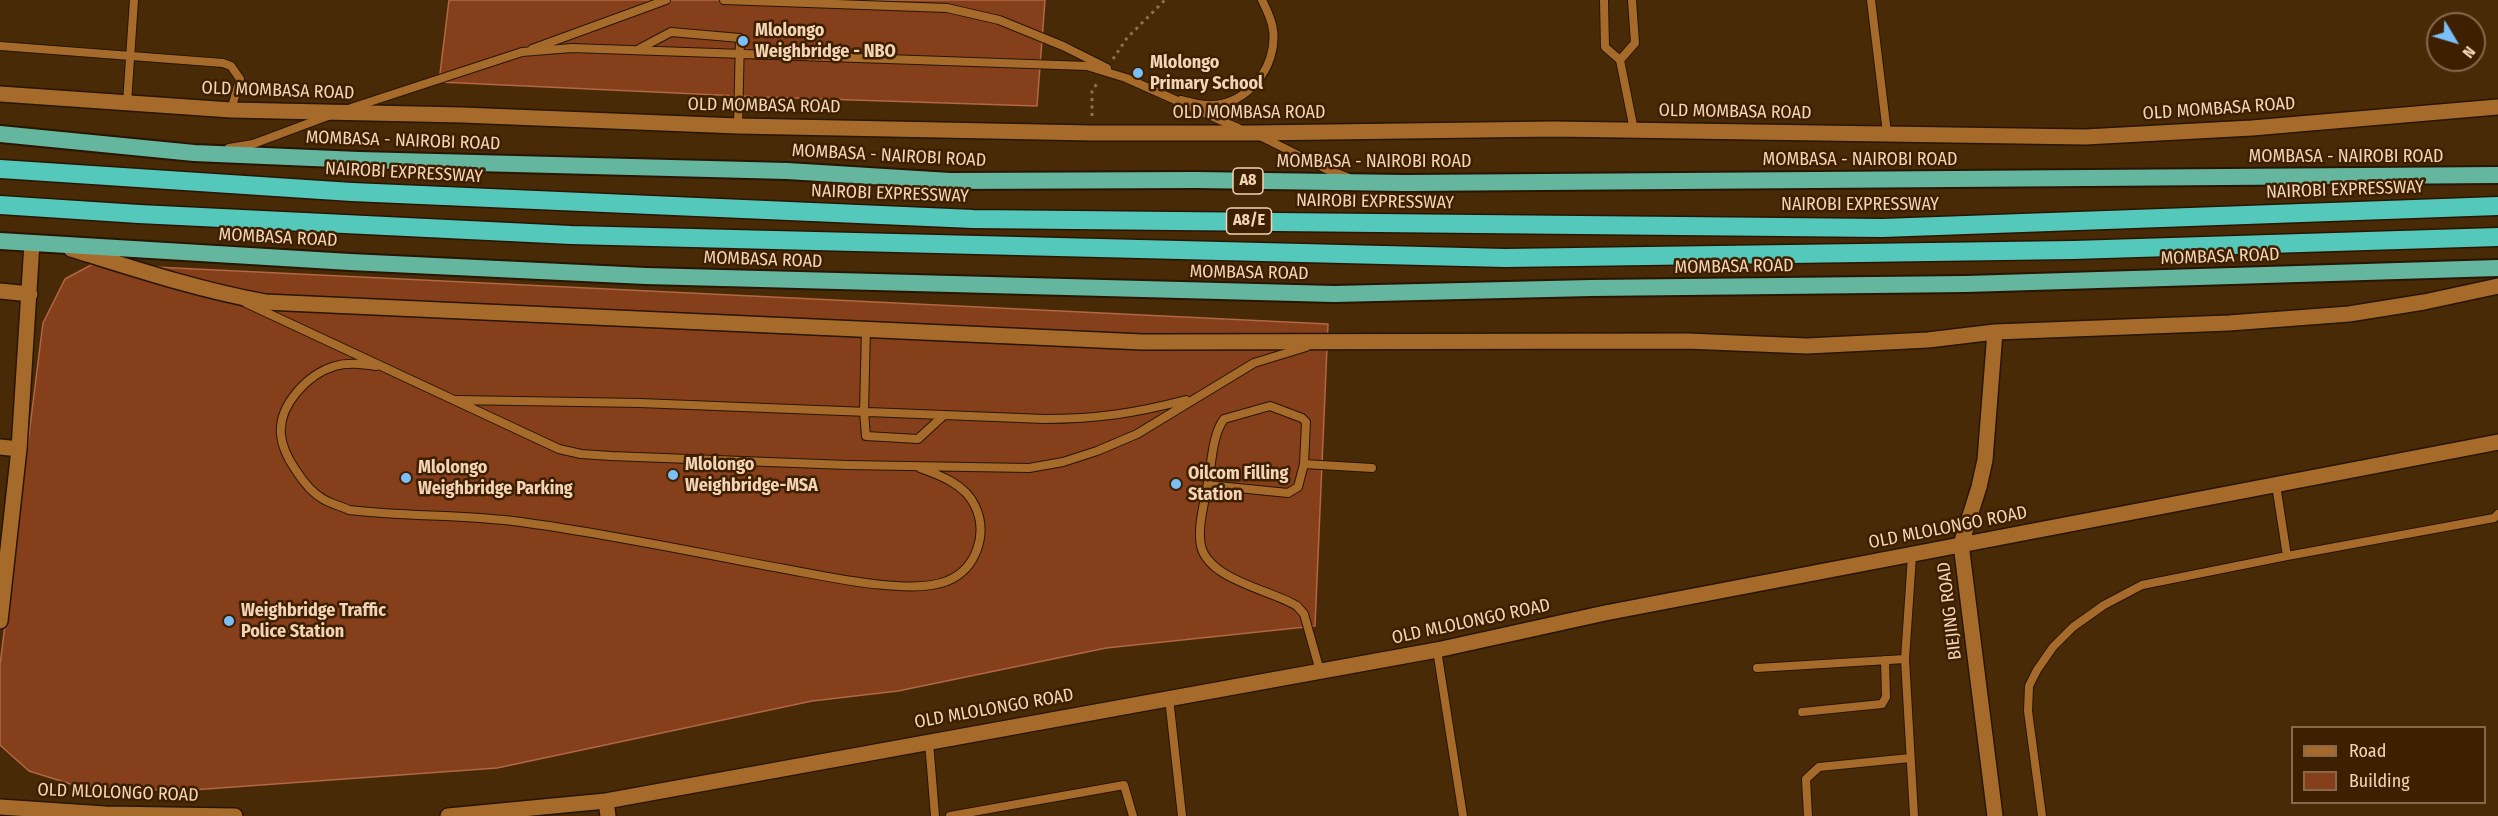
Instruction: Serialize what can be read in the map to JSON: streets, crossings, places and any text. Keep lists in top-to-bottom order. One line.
{"streets":{"highway":["MOMBASA - NAIROBI ROAD","NAIROBI EXPRESSWAY","A8","A8/E","MOMBASA ROAD"],"street":["OLD MOMBASA ROAD","OLD MLOLONGO ROAD","BIEJING ROAD"]},"crossings":[["OLD MLOLONGO ROAD","BIEJING ROAD"]],"places":["Mlolongo Weighbridge - NBO","Mlolongo Primary School","Mlolongo Weighbridge-MSA","Mlolongo Weighbridge Parking","Oilcom Filling Station","Weighbridge Traffic Police Station"],"legend":["Road","Building"],"north":"bottom right"}
